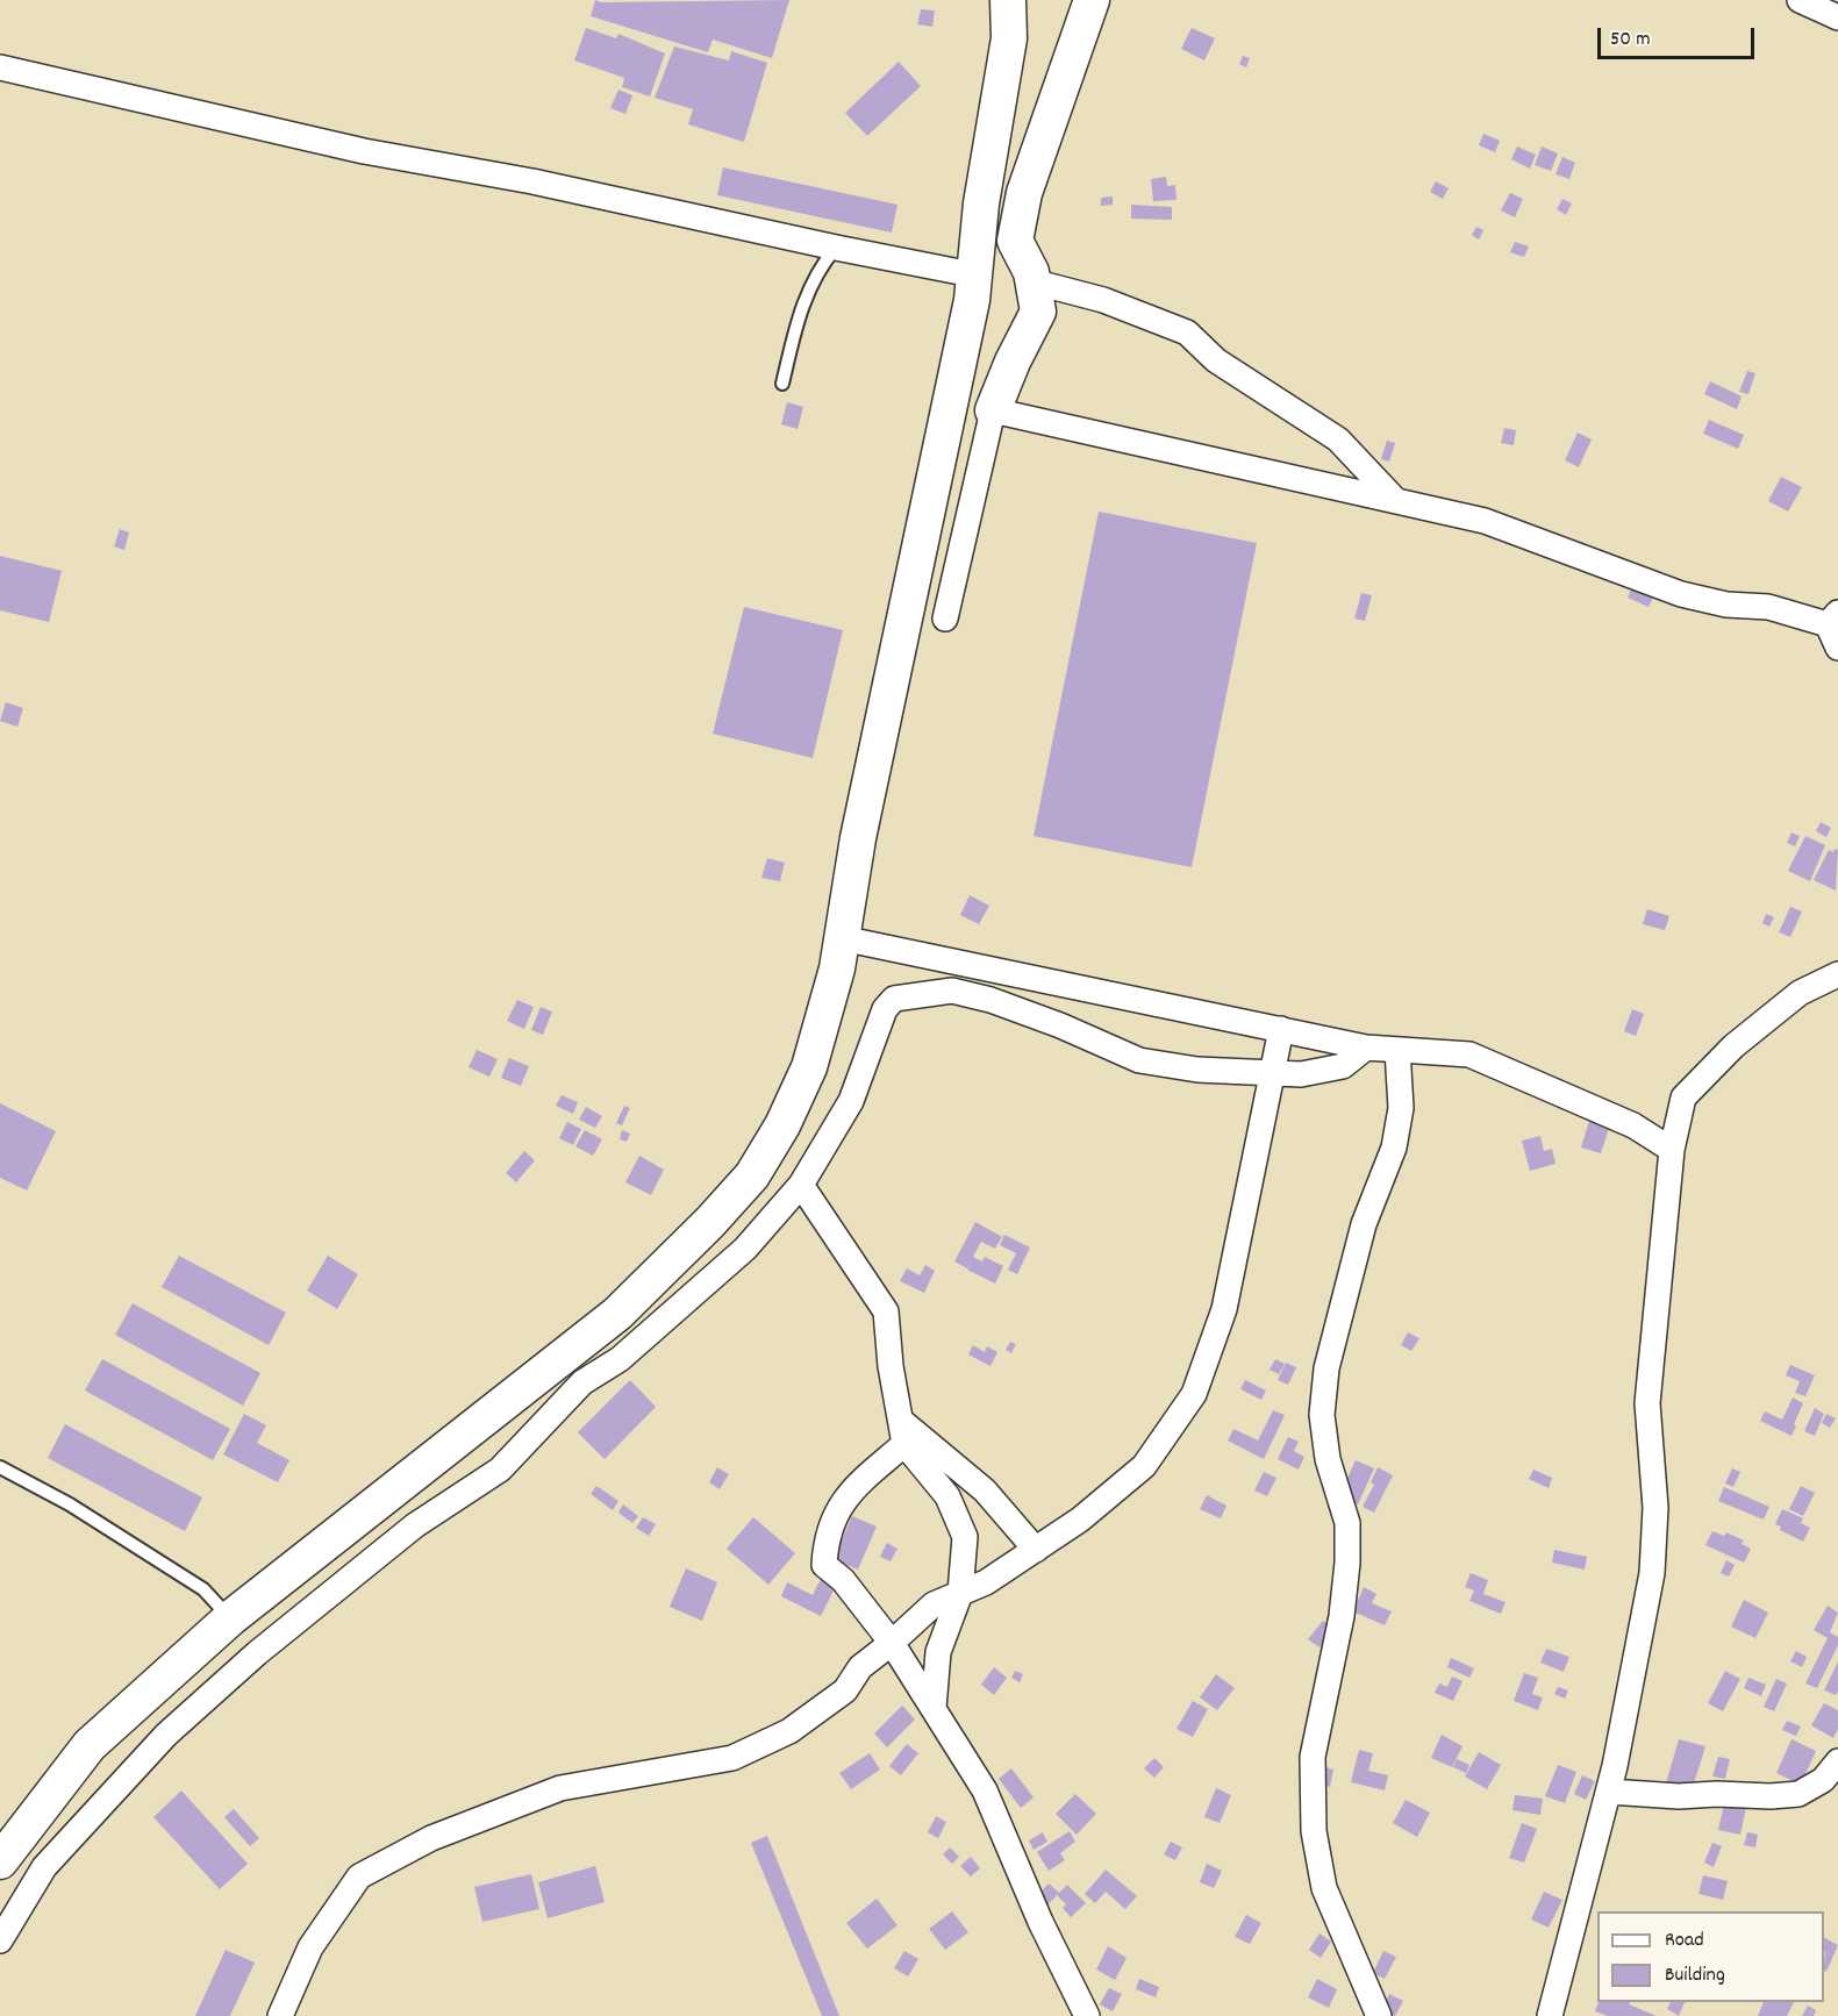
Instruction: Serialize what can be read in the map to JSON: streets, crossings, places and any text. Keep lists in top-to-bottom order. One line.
{"legend":["Road","Building"],"scale_bar":"50 m"}
